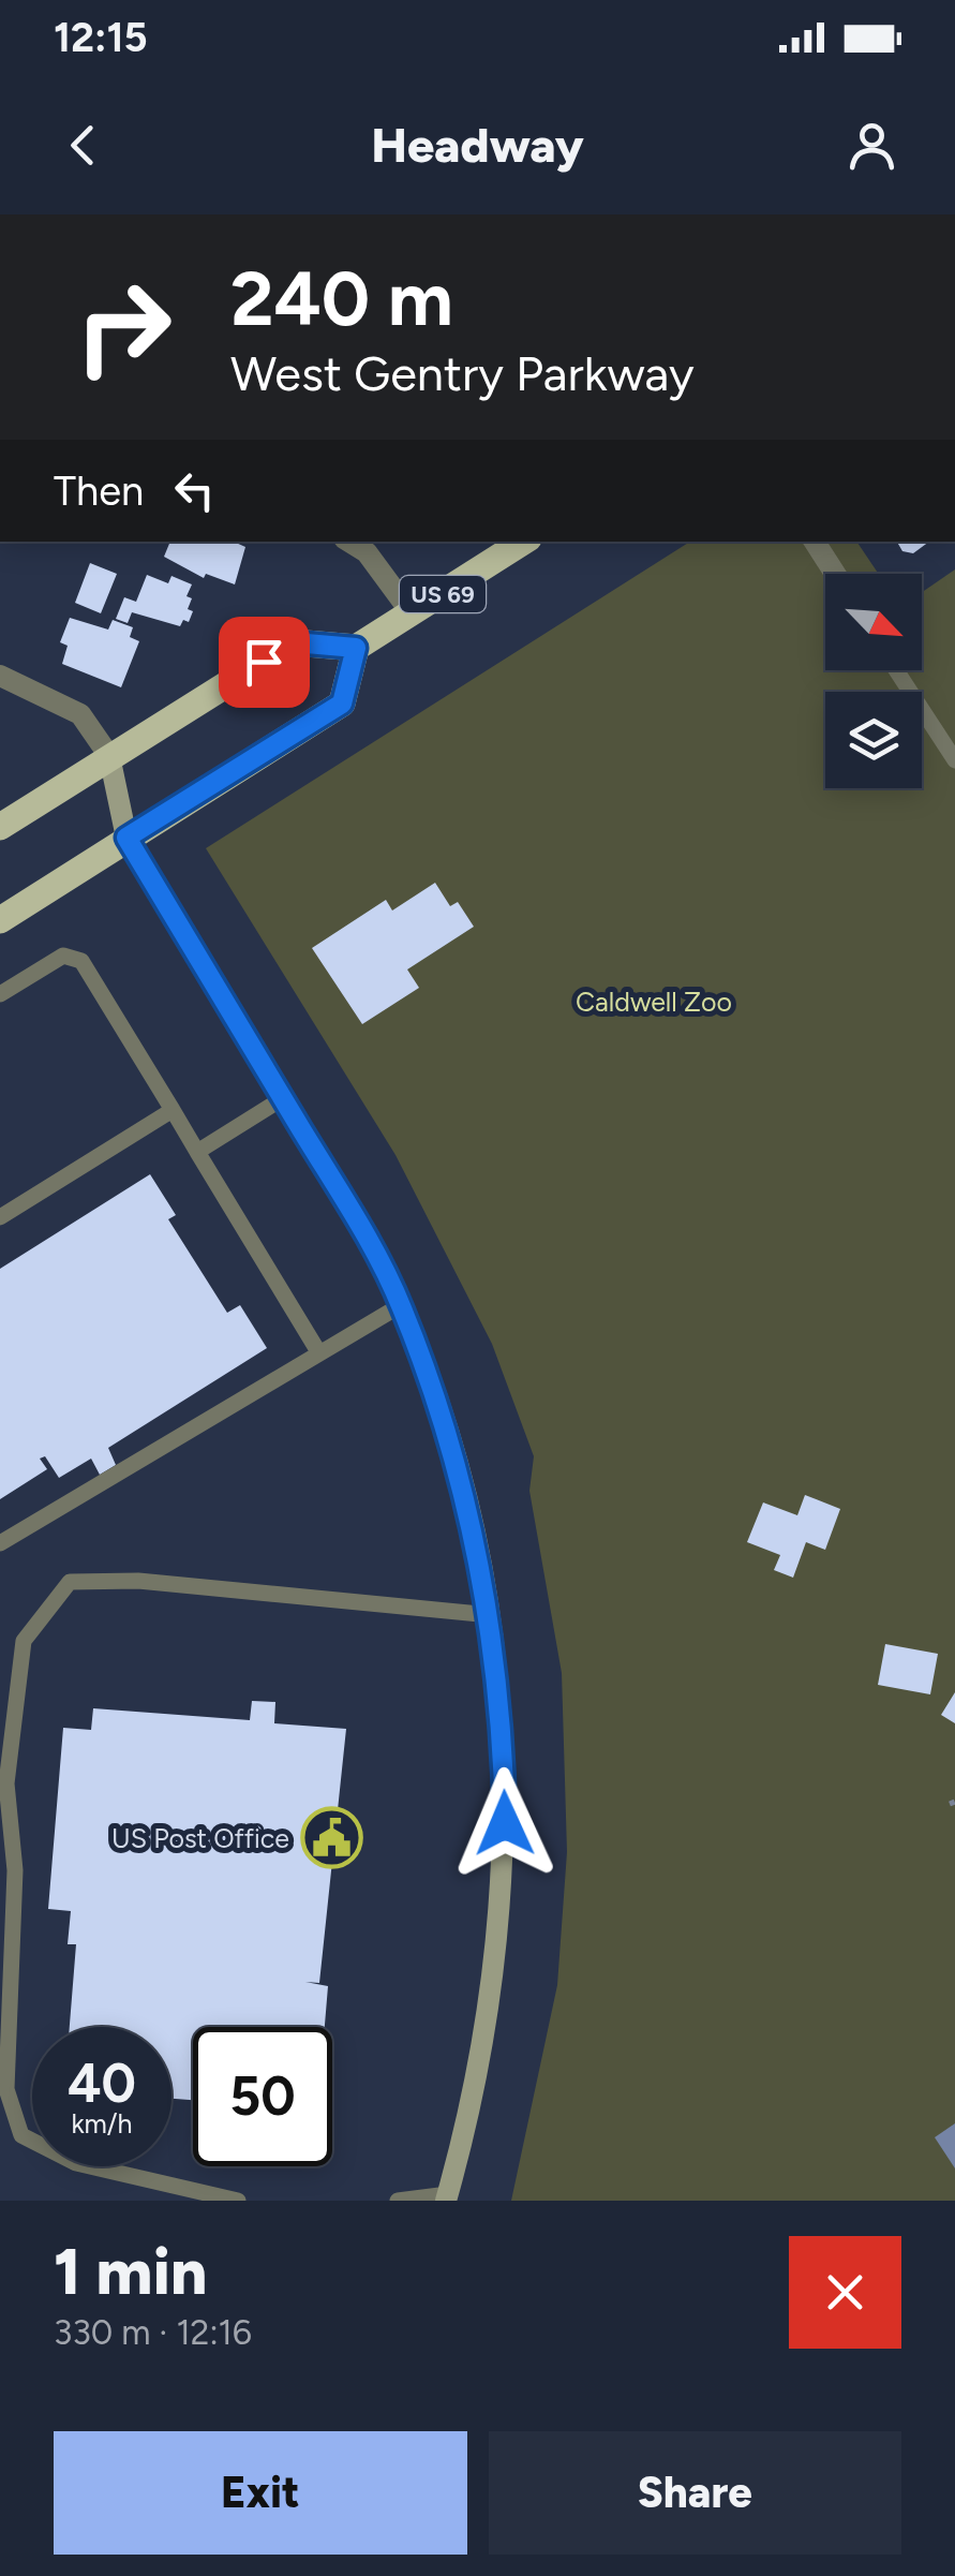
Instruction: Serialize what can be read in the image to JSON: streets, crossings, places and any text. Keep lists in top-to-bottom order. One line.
{"streets":{"main road":["US 69"]},"parks":["Caldwell Zoo"],"places":{"public building":["US Post Office"]},"north":"bottom right","page":{"status":"12:15","header":"Headway","turn":["240 m","West Gentry Parkway"],"then":"Then","speed":"40 km/h","limit":"50","heading":["1 min","330 m · 12:16"],"buttons":["Exit","Share"]}}
